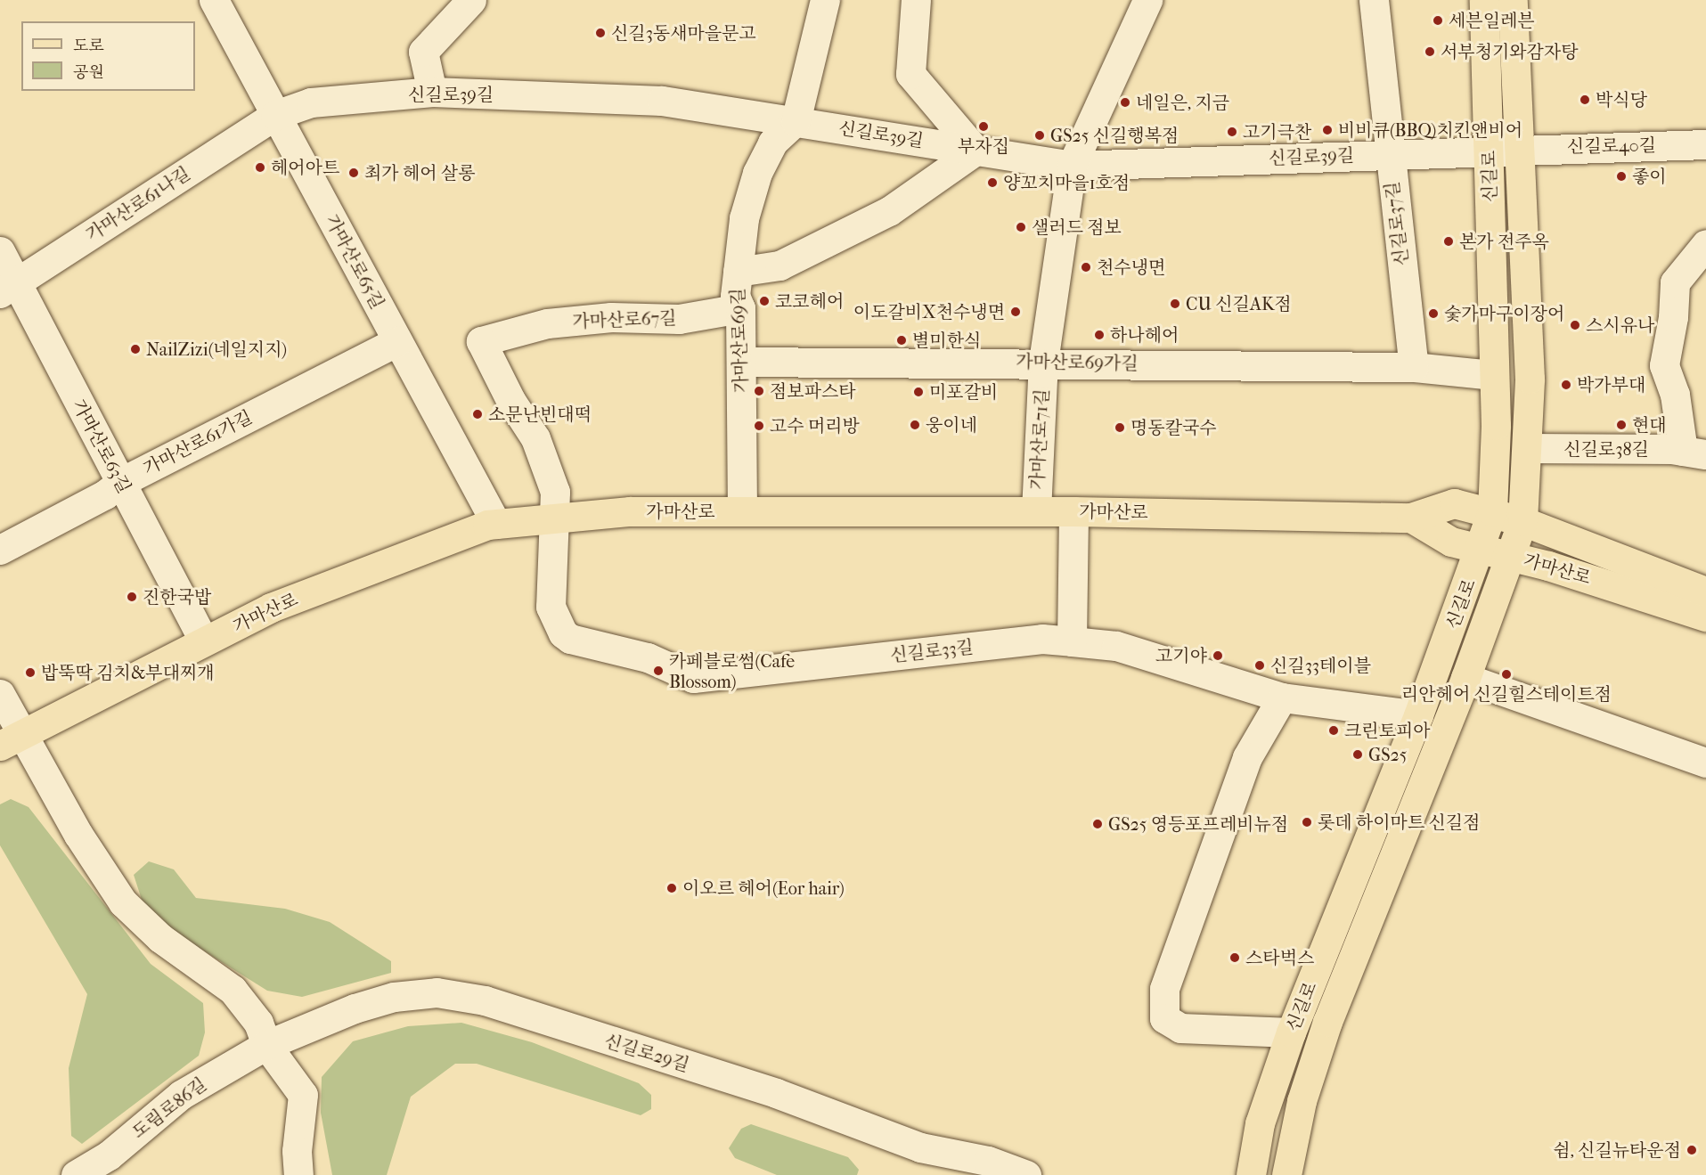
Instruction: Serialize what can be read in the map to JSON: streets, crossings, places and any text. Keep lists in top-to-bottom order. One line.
{"streets":{"main road":["신길로","가마산로"],"street":["신길로39길","신길로40길","가마산로61나길","신길로37길","가마산로65길","가마산로67길","가마산로69길","가마산로69가길","가마산로71길","가마산로61가길","가마산로63길","신길로38길","신길로33길","신길로29길","도림로86길"]},"crossings":[["신길로39길","신길로40길"],["신길로39길","신길로"],["신길로39길","가마산로61나길"],["신길로39길","신길로37길"],["신길로39길","가마산로65길"],["신길로39길","가마산로69길"],["신길로39길","가마산로71길"],["신길로40길","신길로"],["신길로","신길로38길"],["신길로","가마산로"],["신길로","신길로33길"],["가마산로61나길","가마산로65길"],["가마산로61나길","가마산로63길"],["신길로37길","가마산로69가길"],["가마산로65길","가마산로61가길"],["가마산로65길","가마산로"],["가마산로67길","가마산로69길"],["가마산로67길","가마산로"],["가마산로67길","신길로33길"],["가마산로69길","가마산로69가길"],["가마산로69길","가마산로"],["가마산로69가길","가마산로71길"],["가마산로71길","가마산로"],["가마산로61가길","가마산로63길"],["가마산로63길","가마산로"],["가마산로","신길로33길"],["신길로29길","도림로86길"]],"places":["세븐일레븐","신길3동새마을문고","서부청기와감자탕","박식당","네일은, 지금","부자집","비비큐(BBQ)치킨앤비어","고기극찬","GS25 신길행복점","헤어아트","최가 헤어 살롱","좋이","양꼬치마을1호점","샐러드 점보","본가 전주옥","천수냉면","코코헤어","CU 신길AK점","이도갈비X천수냉면","숯가마구이장어","스시유나","하나헤어","별미한식","NailZizi(네일지지)","박가부대","점보파스타","미포갈비","소문난빈대떡","웅이네","현대","고수 머리방","명동칼국수","진한국밥","고기야","신길33테이블","카페블로썸(Cafe Blossom)","밥뚝딱 김치&부대찌개","리안헤어 신길힐스테이트점","크린토피아","GS25","롯데 하이마트 신길점","GS25 영등포프레비뉴점","이오르 헤어(Eor hair)","스타벅스","쉼, 신길뉴타운점"],"legend":["도로","공원"]}
